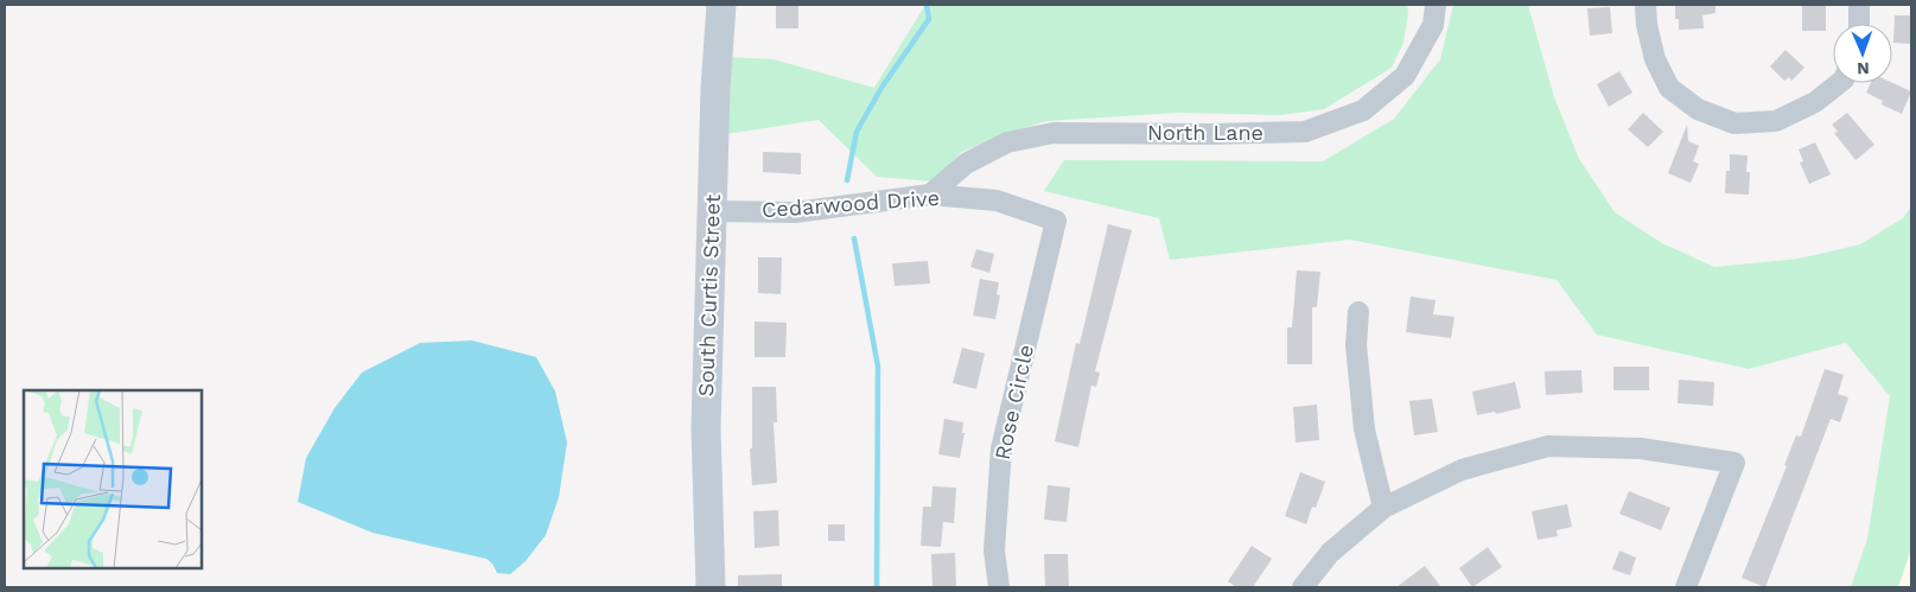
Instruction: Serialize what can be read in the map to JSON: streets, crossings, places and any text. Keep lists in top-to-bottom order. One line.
{"streets":{"street":["North Lane","Cedarwood Drive","South Curtis Street","Rose Circle"]},"crossings":[["North Lane","Cedarwood Drive"],["Cedarwood Drive","South Curtis Street"],["Cedarwood Drive","Rose Circle"]],"north":"bottom"}
